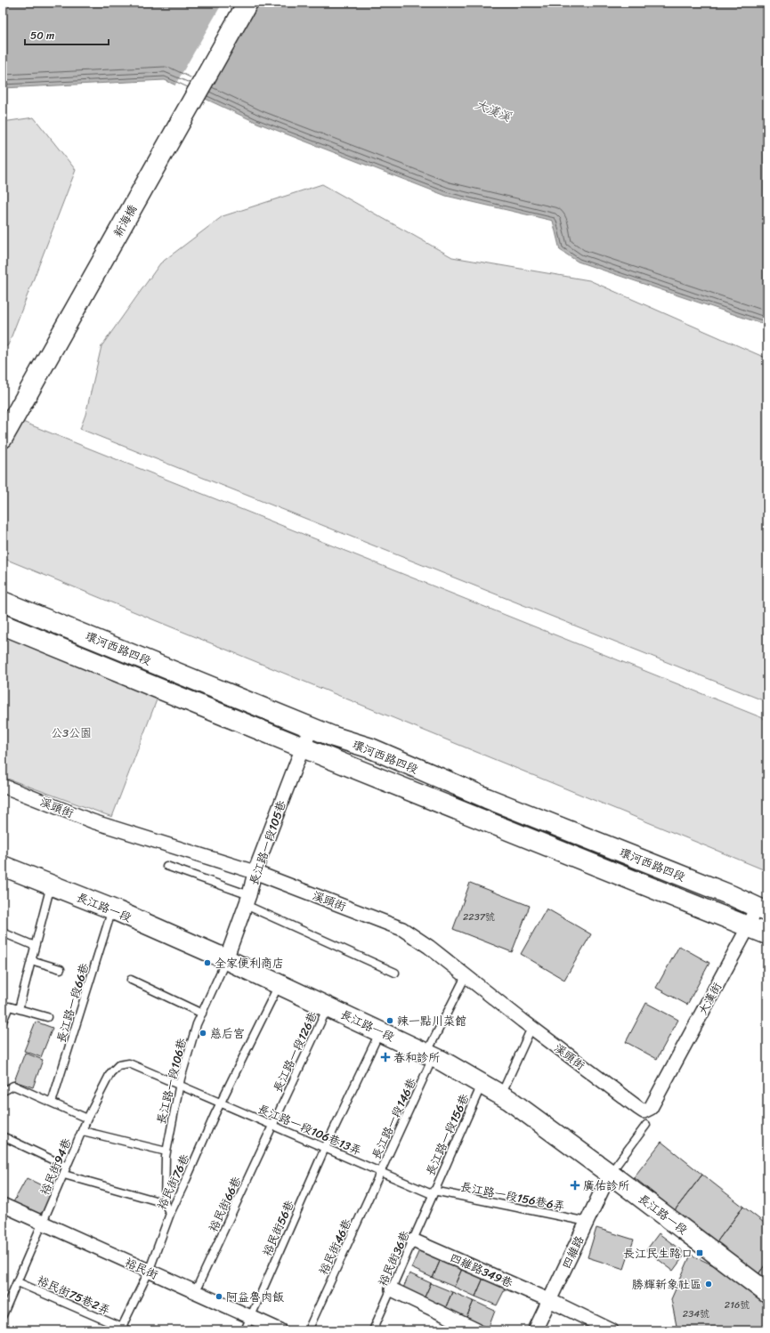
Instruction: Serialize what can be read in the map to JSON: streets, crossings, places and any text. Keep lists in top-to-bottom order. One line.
{"streets":{"street":["新海橋","環河西路四段","溪頭街","長江路一段105巷","長江路一段","大漢街","四維路","裕民街","四維路349巷"],"lane":["長江路一段66巷","長江路一段126巷","長江路一段106巷","長江路一段146巷","長江路一段106巷13弄","長江路一段156巷","裕民街94巷","裕民街76巷","長江路一段156巷6弄","裕民街66巷","裕民街56巷","裕民街46巷","裕民街36巷","裕民街75巷2弄"]},"crossings":[["環河西路四段","長江路一段105巷"],["環河西路四段","大漢街"],["溪頭街","長江路一段105巷"],["溪頭街","大漢街"],["溪頭街","長江路一段146巷"],["長江路一段105巷","長江路一段"],["長江路一段105巷","長江路一段106巷"],["長江路一段","長江路一段66巷"],["長江路一段","長江路一段126巷"],["長江路一段","長江路一段106巷"],["長江路一段","長江路一段146巷"],["長江路一段","長江路一段156巷"],["長江路一段","裕民街76巷"],["長江路一段","裕民街56巷"],["長江路一段","四維路"],["長江路一段126巷","長江路一段106巷13弄"],["長江路一段126巷","裕民街66巷"],["長江路一段106巷","長江路一段106巷13弄"],["長江路一段106巷","裕民街94巷"],["長江路一段106巷","裕民街76巷"],["長江路一段146巷","長江路一段106巷13弄"],["長江路一段146巷","裕民街46巷"],["長江路一段106巷13弄","長江路一段156巷"],["長江路一段106巷13弄","裕民街94巷"],["長江路一段106巷13弄","裕民街76巷"],["長江路一段106巷13弄","長江路一段156巷6弄"],["長江路一段106巷13弄","裕民街66巷"],["長江路一段106巷13弄","裕民街56巷"],["長江路一段106巷13弄","裕民街46巷"],["長江路一段106巷13弄","裕民街36巷"],["長江路一段156巷","長江路一段156巷6弄"],["長江路一段156巷","裕民街36巷"],["裕民街94巷","裕民街"],["裕民街94巷","裕民街75巷2弄"],["裕民街76巷","裕民街"],["裕民街76巷","裕民街75巷2弄"],["長江路一段156巷6弄","四維路"],["長江路一段156巷6弄","裕民街36巷"],["裕民街66巷","裕民街"],["裕民街56巷","裕民街"],["四維路","四維路349巷"],["裕民街36巷","四維路349巷"]],"water":["大漢溪"],"parks":["公3公園"],"places":{"other":["全家便利商店","辣一點川菜館","慈后宮","勝輝新象社區","阿益魯肉飯"],"health":["春和診所","廣佑診所"],"transit":["長江民生路口"]},"house_numbers":["2237號","216號","234號"],"scale_bar":"50 m"}
